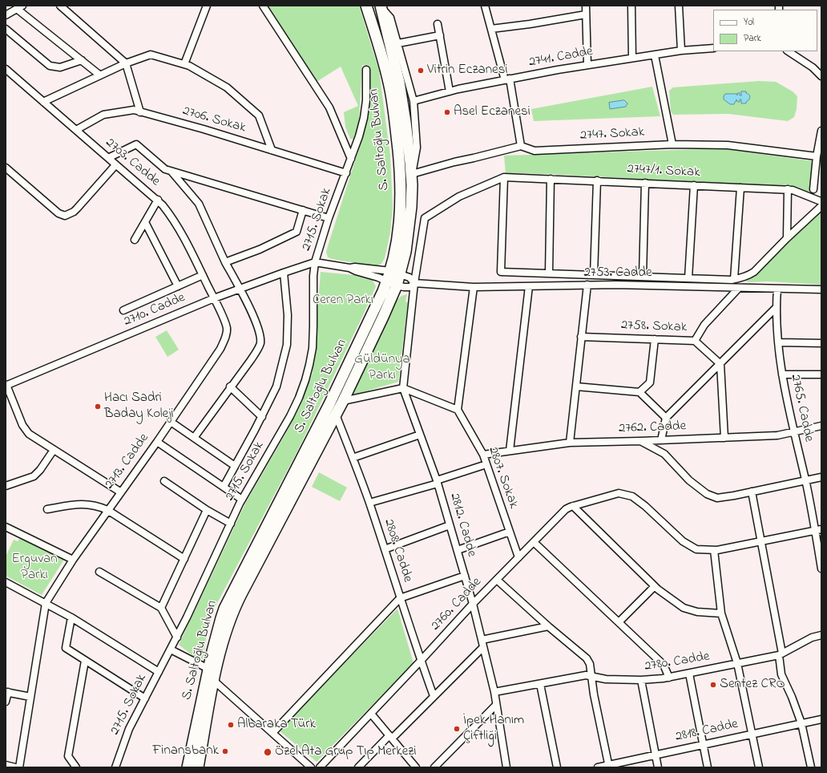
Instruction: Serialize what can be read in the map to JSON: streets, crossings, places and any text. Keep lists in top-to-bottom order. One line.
{"streets":{"main road":["S. Saltoğlu Bulvarı"],"street":["2741. Cadde","2706. Sokak","2747. Sokak","2703. Cadde","2747/1. Sokak","2715. Sokak","2753. Cadde","2710. Cadde","2758. Sokak","2765. Cadde","2762. Cadde","2713. Cadde","2807. Sokak","2812. Cadde","2808. Cadde","2760. Cadde","2780. Cadde","2818. Cadde"]},"crossings":[["2706. Sokak","2703. Cadde"],["2706. Sokak","2715. Sokak"],["S. Saltoğlu Bulvarı","2808. Cadde"],["2703. Cadde","2710. Cadde"],["2703. Cadde","2713. Cadde"],["2715. Sokak","2710. Cadde"],["2753. Cadde","2765. Cadde"],["2710. Cadde","2713. Cadde"],["2765. Cadde","2762. Cadde"],["2762. Cadde","2807. Sokak"],["2807. Sokak","2760. Cadde"],["2812. Cadde","2760. Cadde"],["2812. Cadde","2780. Cadde"],["2808. Cadde","2760. Cadde"]],"parks":["Ceren Parkı","Güldünya Parkı","Erguvan Parkı"],"places":["Vitrin Eczanesi","Asel Eczanesi","Hacı Sadri Baday Koleji","Sentez CRO","Albaraka Türk","İpek Hanım Çiftliği","Finansbank","Özel Ata Grup Tıp Merkezi"],"legend":["Yol","Park"]}
